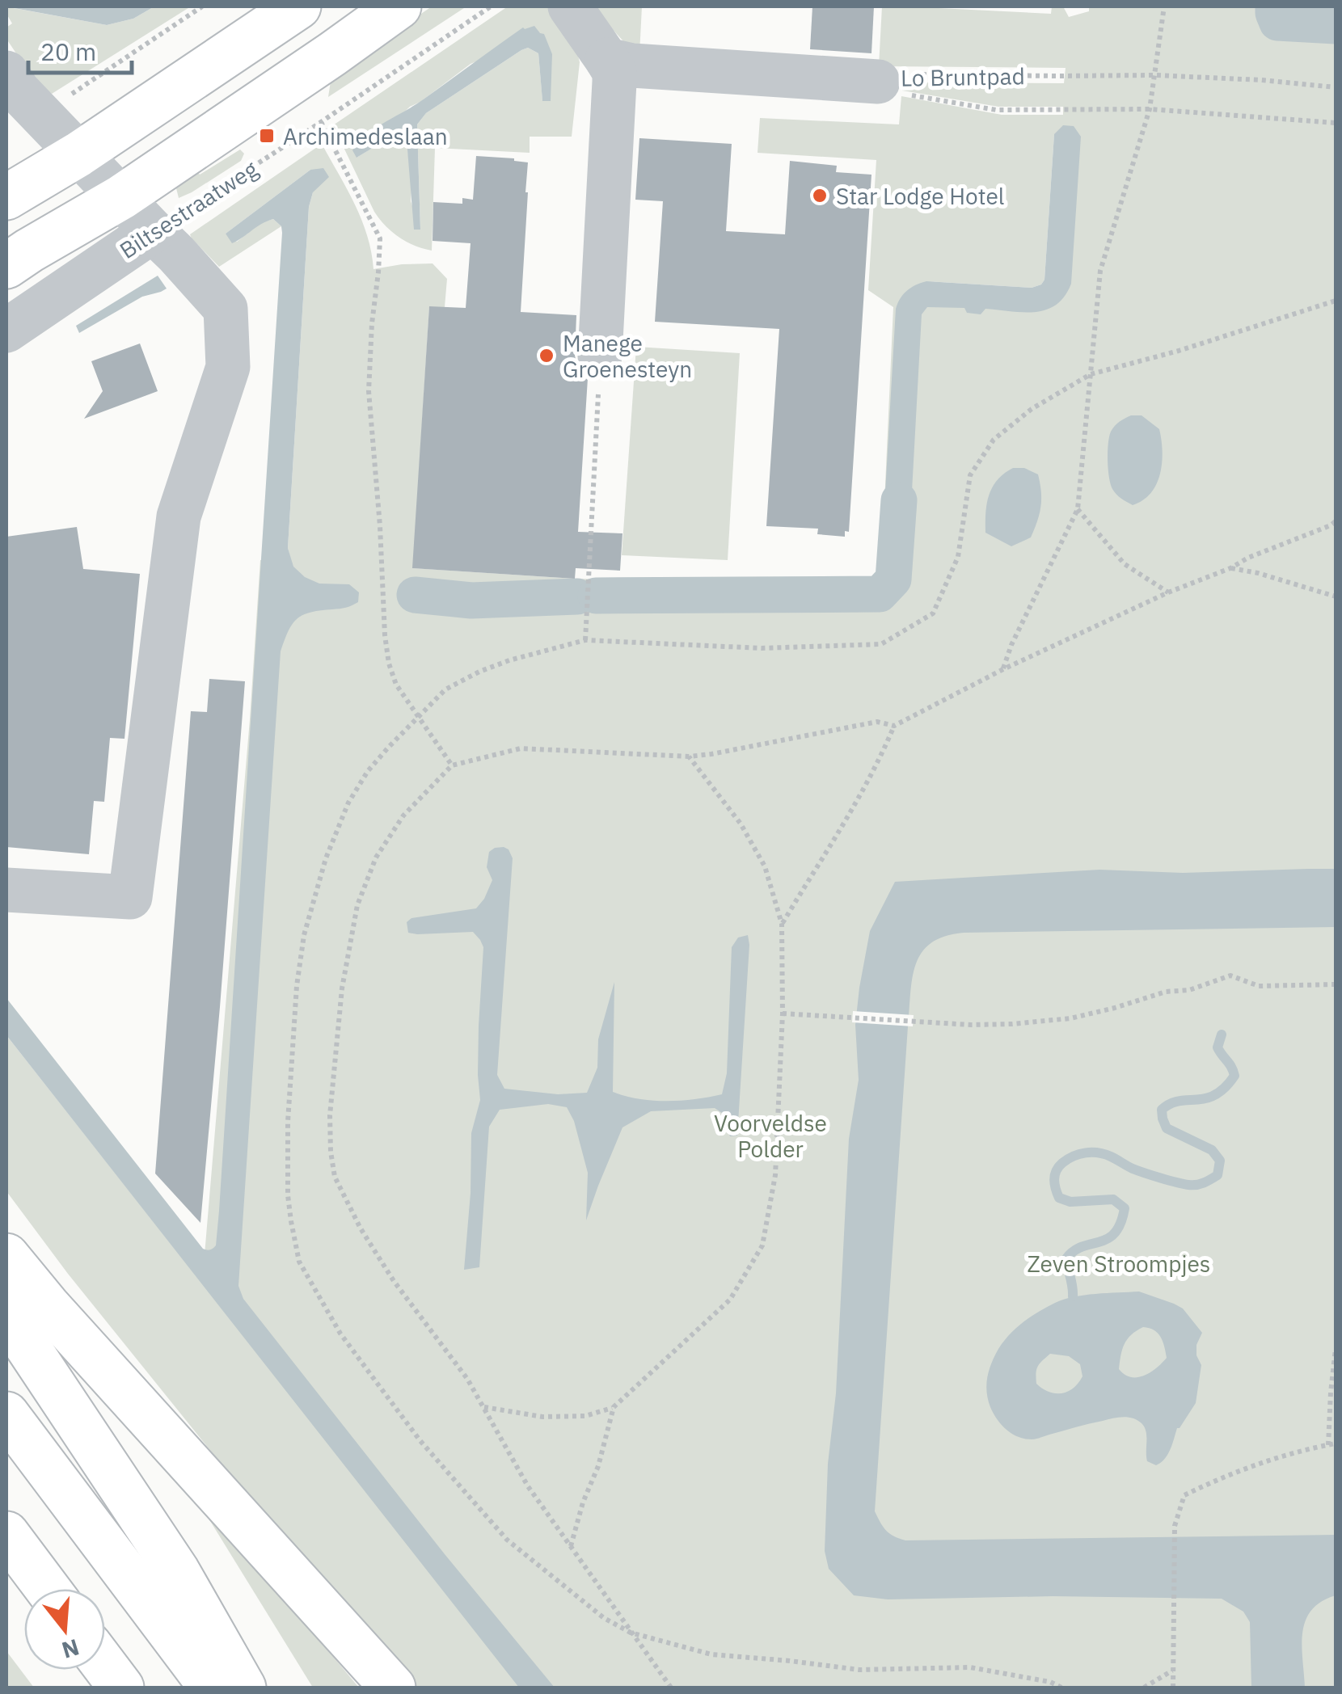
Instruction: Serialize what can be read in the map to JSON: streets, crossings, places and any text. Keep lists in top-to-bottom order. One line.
{"streets":{"main road":["Biltsestraatweg"],"street":["Lo Bruntpad"]},"parks":["Voorveldse Polder","Zeven Stroompjes"],"places":{"transit":["Archimedeslaan"],"other":["Star Lodge Hotel","Manege Groenesteyn"]},"scale_bar":"20 m","north":"bottom"}
